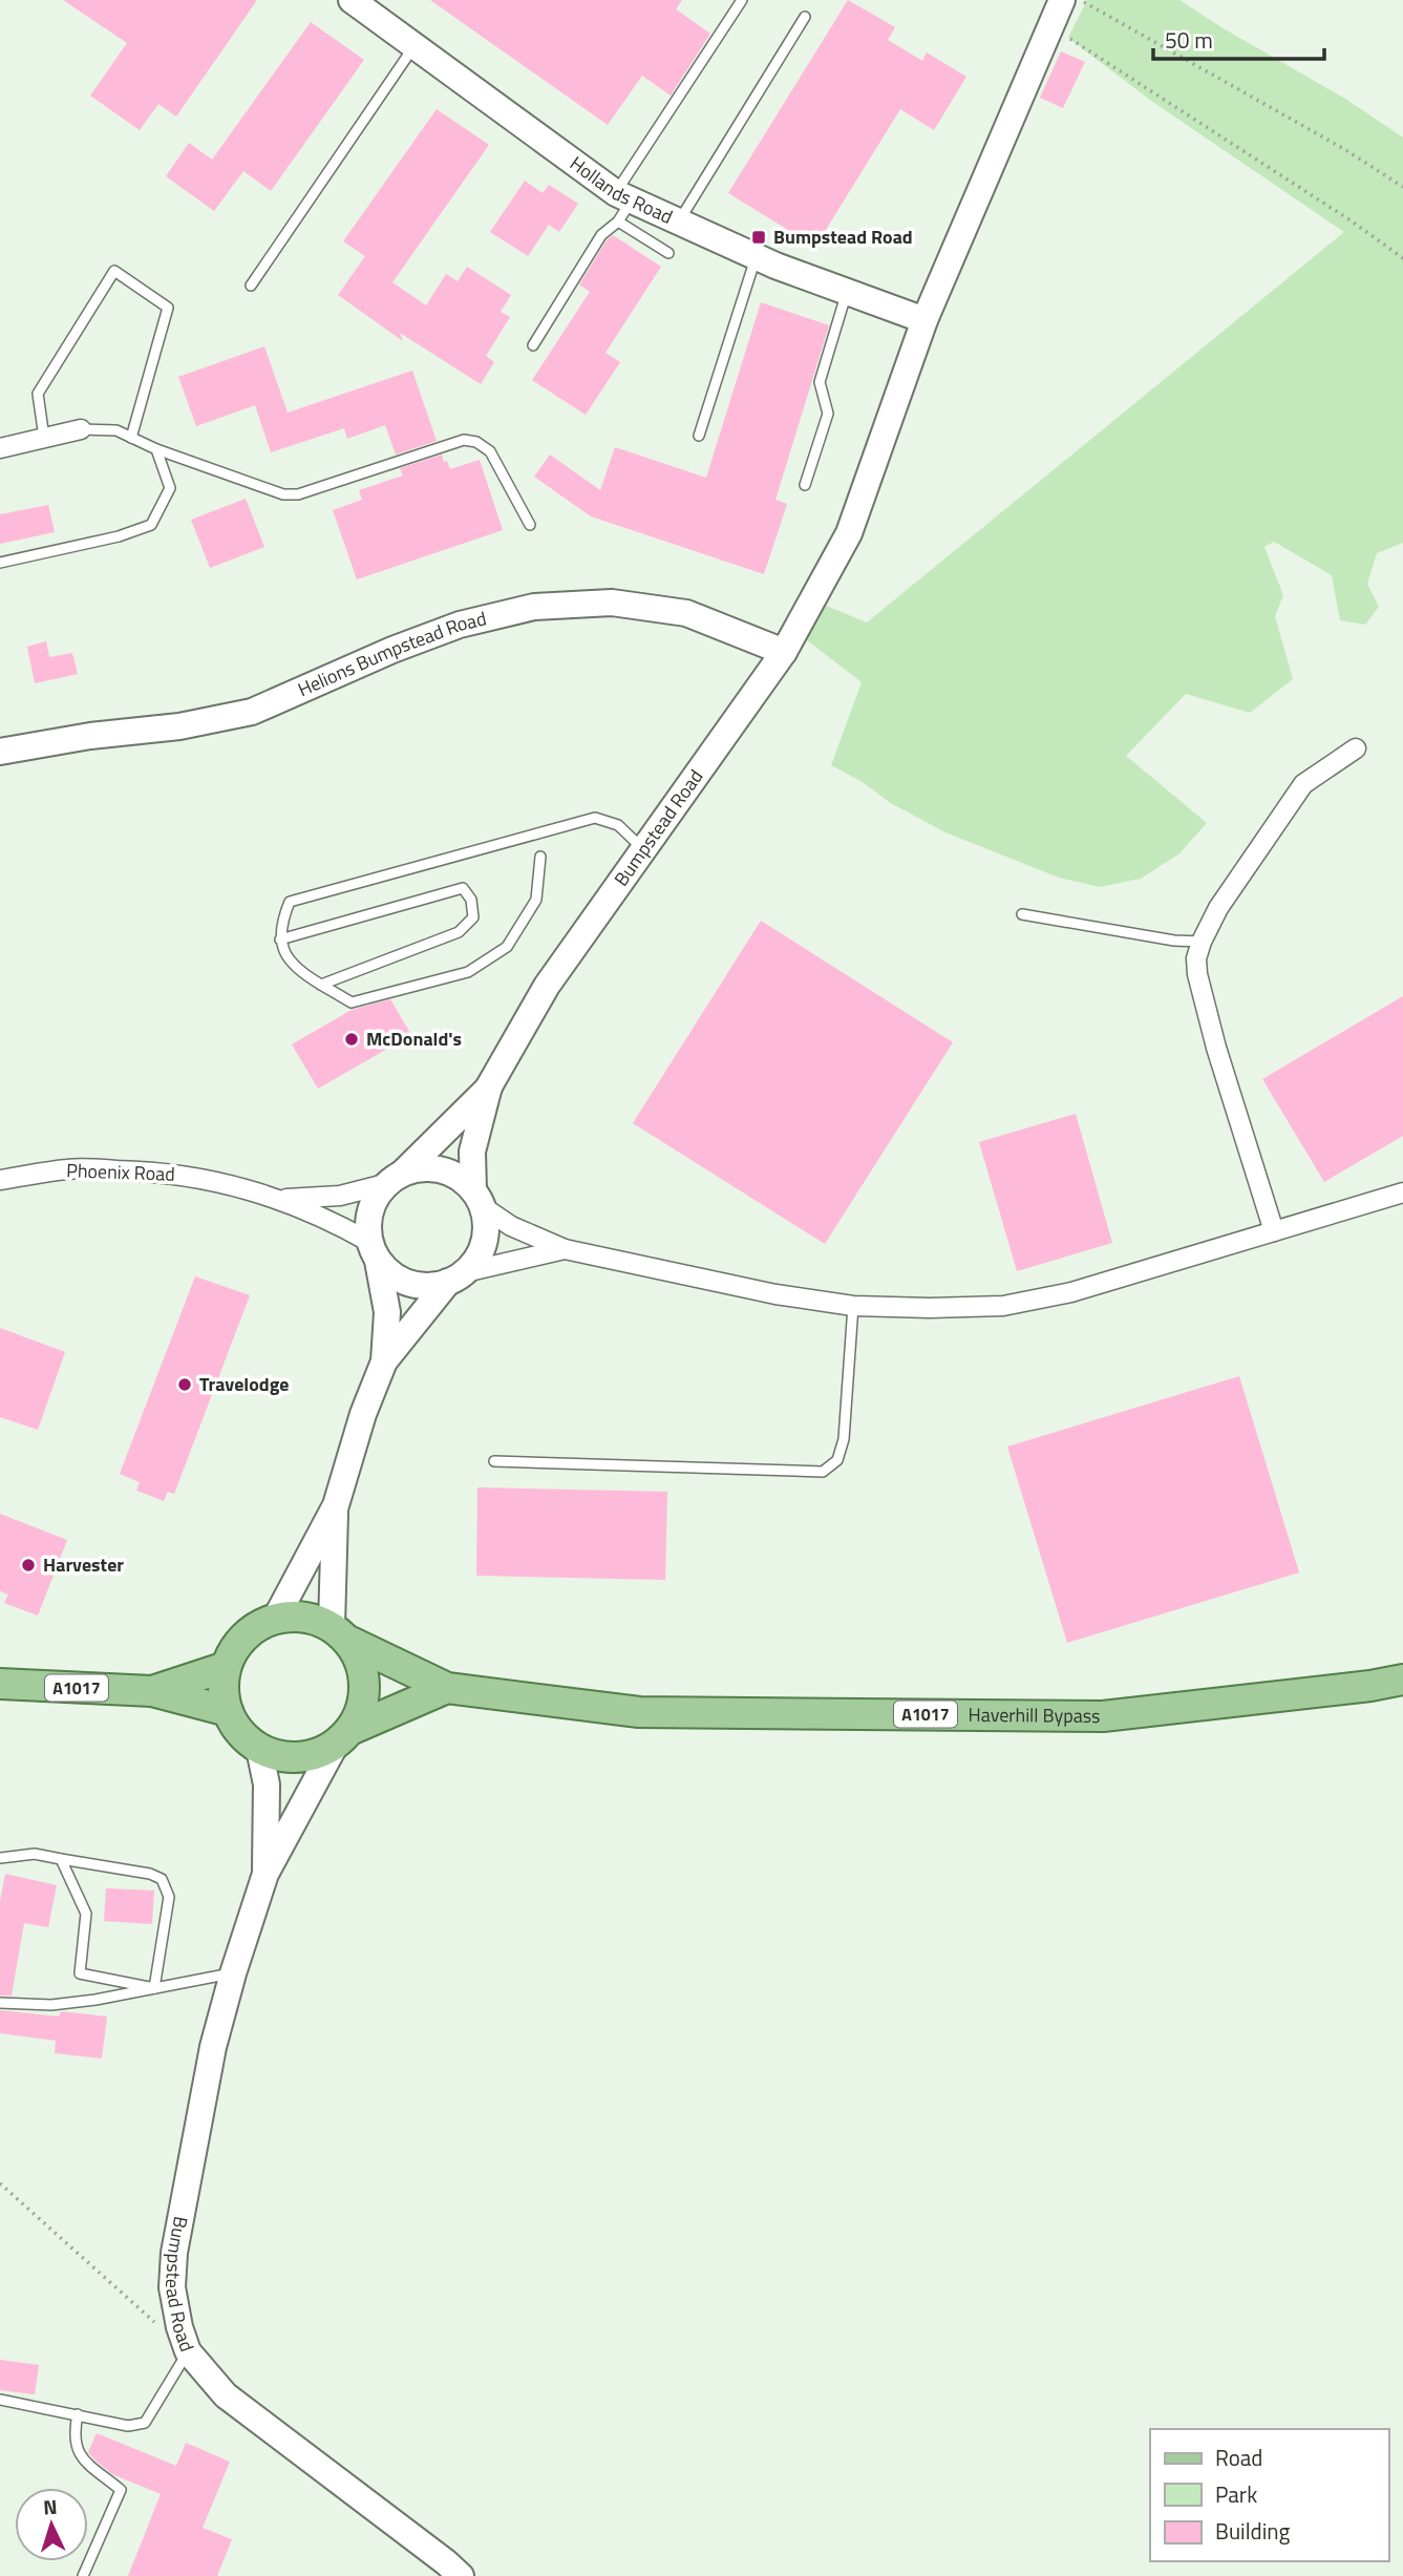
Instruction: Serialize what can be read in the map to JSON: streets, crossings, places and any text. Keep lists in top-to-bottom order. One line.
{"streets":{"main road":["Hollands Road","Helions Bumpstead Road","Bumpstead Road","A1017","Haverhill Bypass"],"street":["Phoenix Road"]},"crossings":[["Hollands Road","Bumpstead Road"],["Helions Bumpstead Road","Bumpstead Road"],["Bumpstead Road","Phoenix Road"],["Bumpstead Road","A1017"],["Bumpstead Road","Haverhill Bypass"],["A1017","Haverhill Bypass"]],"places":{"transit":["Bumpstead Road"],"other":["McDonald's","Travelodge","Harvester"]},"legend":["Road","Park","Building"],"scale_bar":"50 m","north":"top"}
